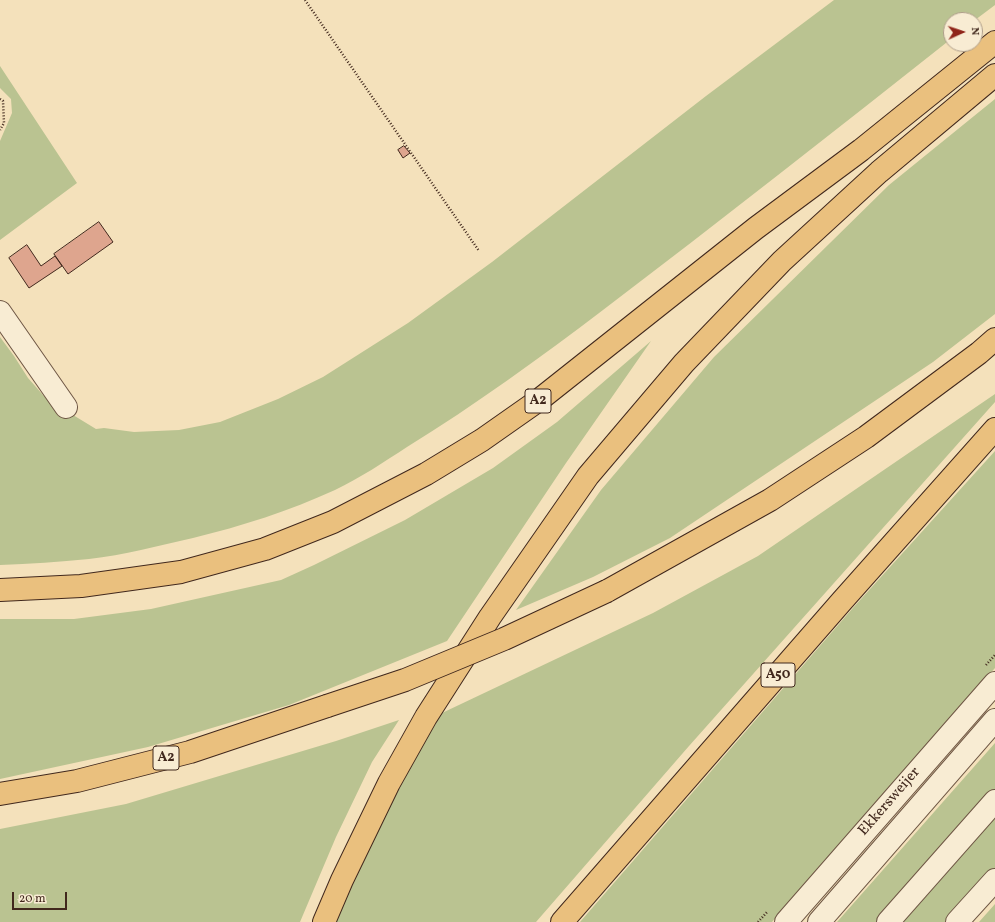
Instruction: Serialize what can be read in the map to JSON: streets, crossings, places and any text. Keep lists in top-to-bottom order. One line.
{"streets":{"highway":["A2","A50"],"street":["Ekkersweijer"]},"scale_bar":"20 m","north":"right"}
